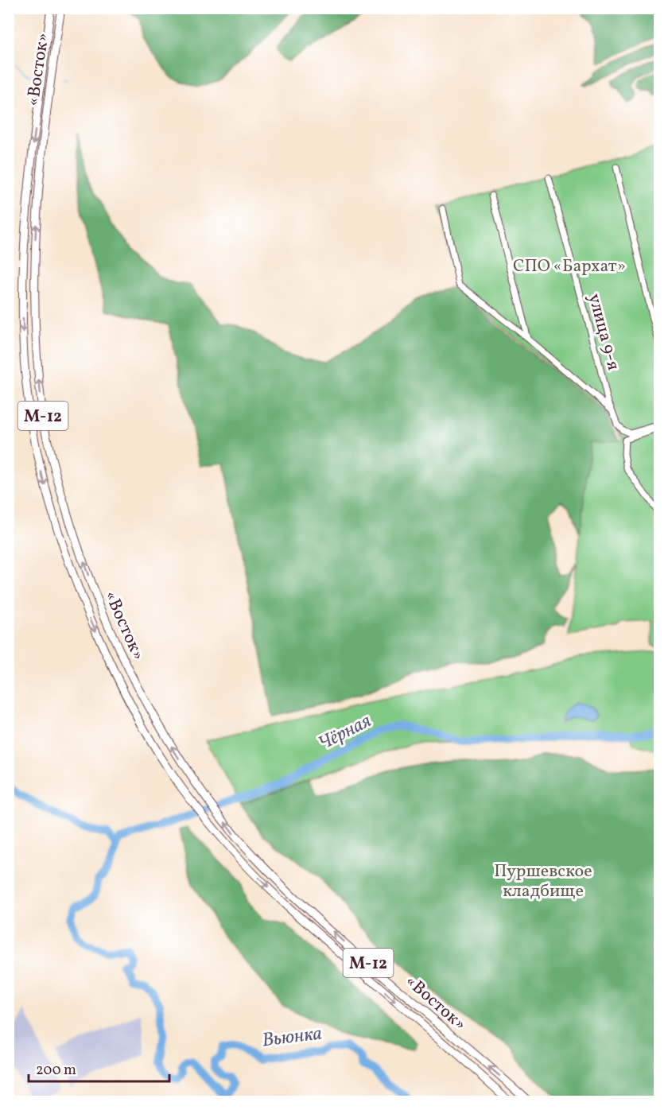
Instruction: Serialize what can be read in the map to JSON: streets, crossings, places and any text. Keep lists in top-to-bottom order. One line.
{"streets":{"highway":["«Восток»","М-12"],"street":["улица 9-я"]},"water":["Чёрная","Вьюнка"],"parks":["СПО «Бархат»","Пуршевское кладбище"],"scale_bar":"200 m"}
